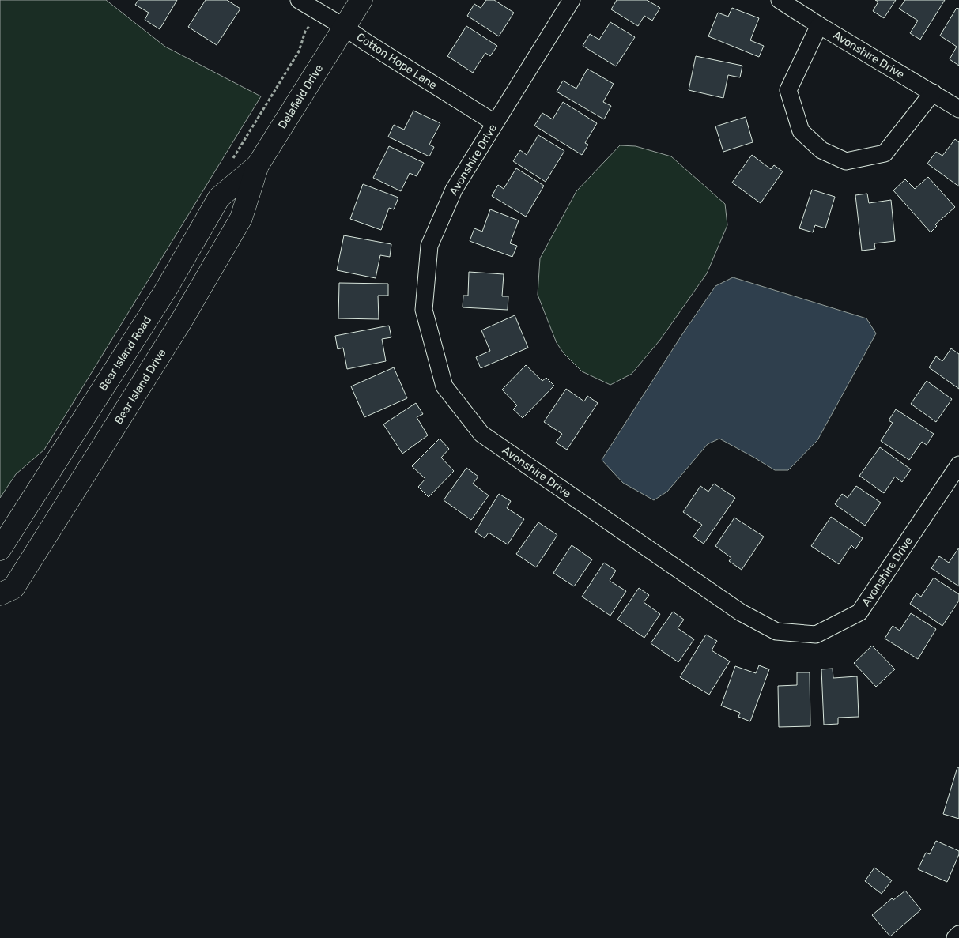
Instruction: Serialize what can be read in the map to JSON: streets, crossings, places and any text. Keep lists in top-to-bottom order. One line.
{"streets":{"street":["Avonshire Drive","Cotton Hope Lane","Delafield Drive","Bear Island Road","Bear Island Drive"]},"crossings":[["Avonshire Drive","Cotton Hope Lane"],["Cotton Hope Lane","Delafield Drive"],["Delafield Drive","Bear Island Road"],["Delafield Drive","Bear Island Drive"],["Bear Island Road","Bear Island Drive"]]}
